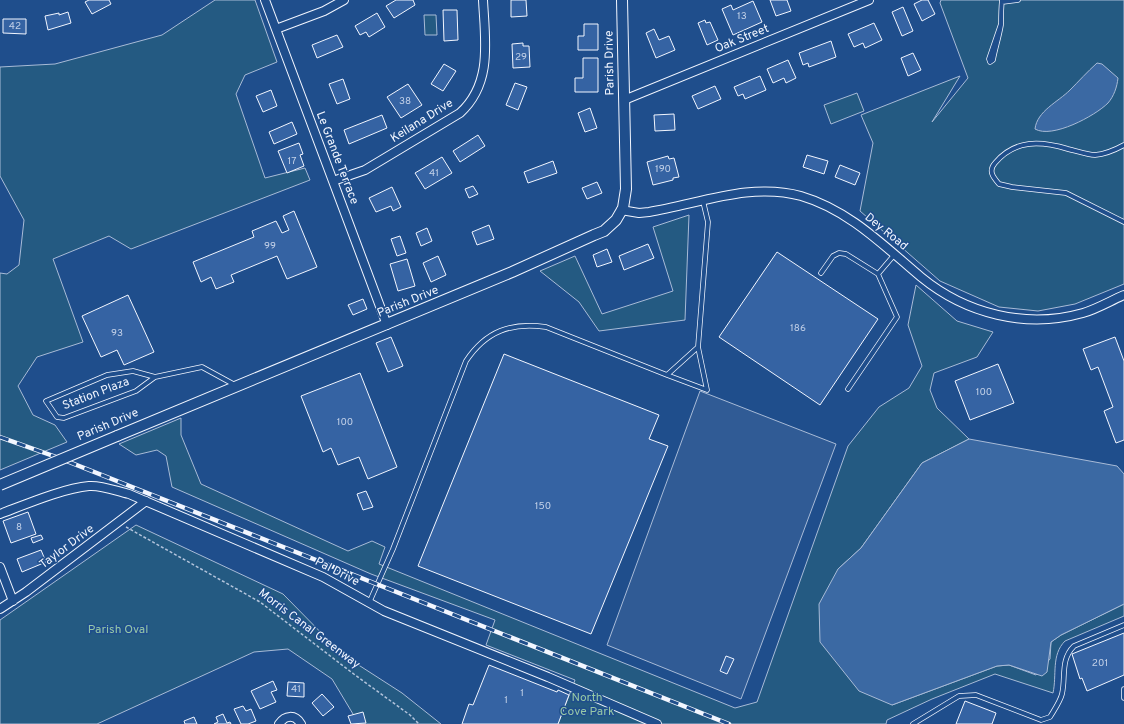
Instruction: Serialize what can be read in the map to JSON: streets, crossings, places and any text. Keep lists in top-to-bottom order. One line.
{"streets":{"street":["Oak Street","Parish Drive","Keilana Drive","Le Grande Terrace","Dey Road","Taylor Drive","Pal Drive"],"lane":["Station Plaza"],"path":["Morris Canal Greenway"]},"crossings":[["Oak Street","Parish Drive"],["Parish Drive","Le Grande Terrace"],["Parish Drive","Dey Road"],["Parish Drive","Station Plaza"],["Keilana Drive","Le Grande Terrace"],["Taylor Drive","Pal Drive"],["Taylor Drive","Morris Canal Greenway"]],"parks":["Parish Oval","North Cove Park"],"house_numbers":["13","42","29","38","17","190","41","99","186","93","100","100","150","8","201","41","1","1"]}
